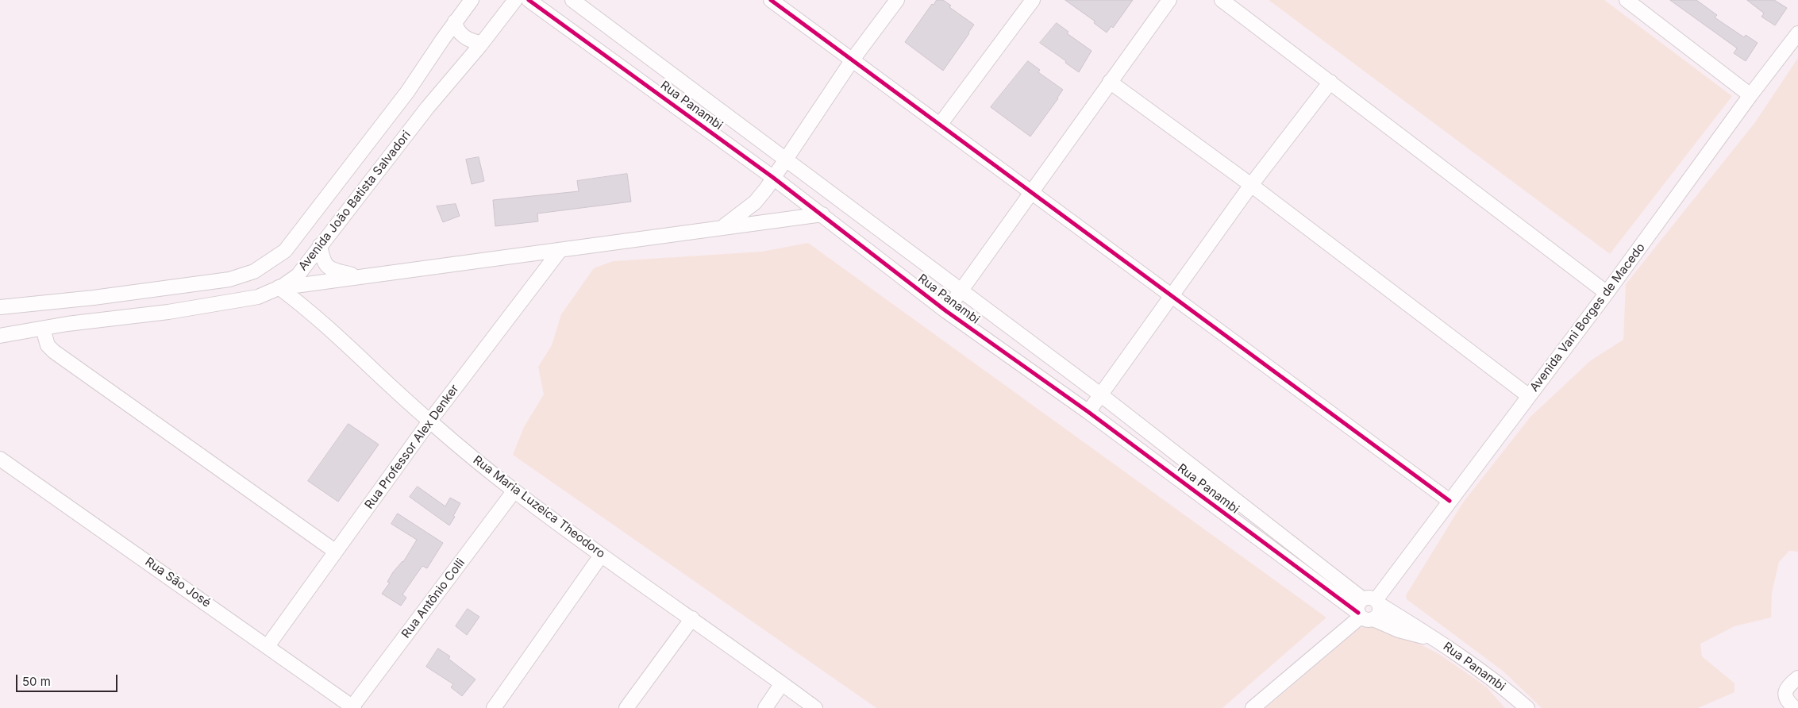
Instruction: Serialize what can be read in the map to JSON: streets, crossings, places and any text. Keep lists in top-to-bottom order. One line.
{"streets":{"street":["Rua Panambi","Avenida João Batista Salvadori","Avenida Vani Borges de Macedo","Rua Professor Alex Denker","Rua Maria Luzeica Theodoro","Rua São José","Rua Antônio Colli"]},"crossings":[["Rua Panambi","Avenida Vani Borges de Macedo"],["Avenida João Batista Salvadori","Rua Maria Luzeica Theodoro"],["Rua Professor Alex Denker","Rua Maria Luzeica Theodoro"],["Rua Professor Alex Denker","Rua São José"],["Rua Maria Luzeica Theodoro","Rua Antônio Colli"],["Rua São José","Rua Antônio Colli"]],"scale_bar":"50 m"}
